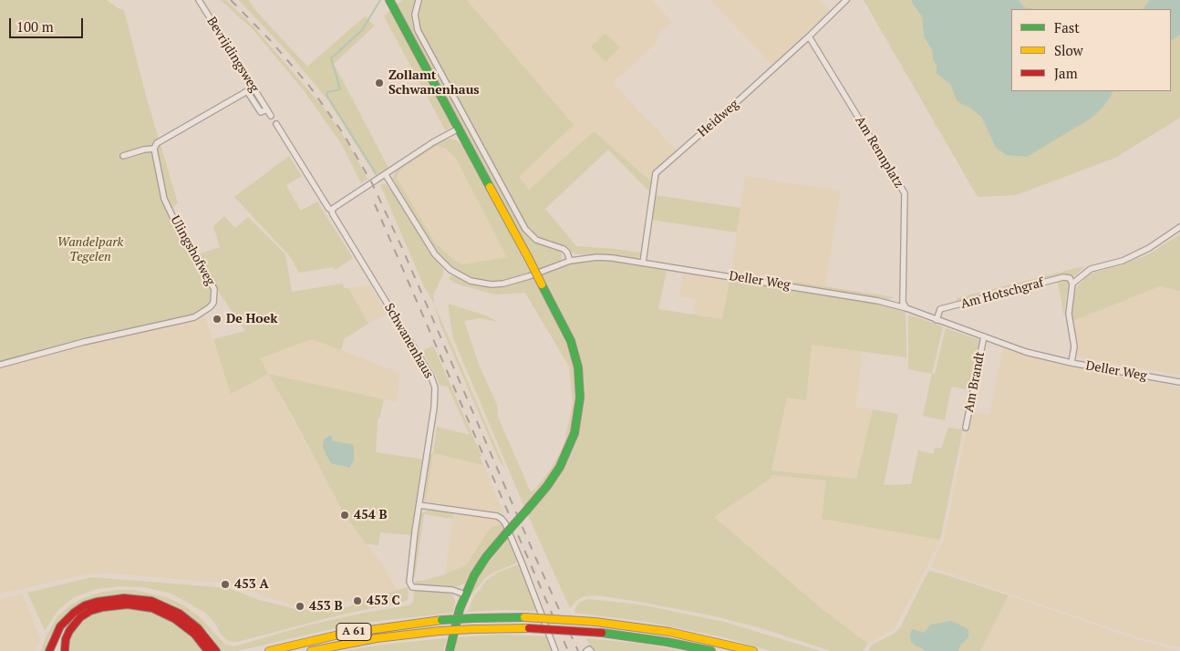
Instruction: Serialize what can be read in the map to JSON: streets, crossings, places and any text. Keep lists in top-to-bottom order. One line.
{"streets":{"main road":["A 61"],"street":["Bevrijdingsweg","Heidweg","Am Rennplatz","Ulingshofweg","Deller Weg","Am Hotschgraf","Schwanenhaus","Am Brandt"]},"crossings":[["Heidweg","Am Rennplatz"],["Heidweg","Deller Weg"],["Am Rennplatz","Deller Weg"],["Deller Weg","Am Hotschgraf"],["Deller Weg","Am Brandt"]],"parks":["Wandelpark Tegelen"],"places":["Zollamt Schwanenhaus","De Hoek","454 B","453 A","453 C","453 B"],"legend":["Fast","Slow","Jam"],"scale_bar":"100 m"}
